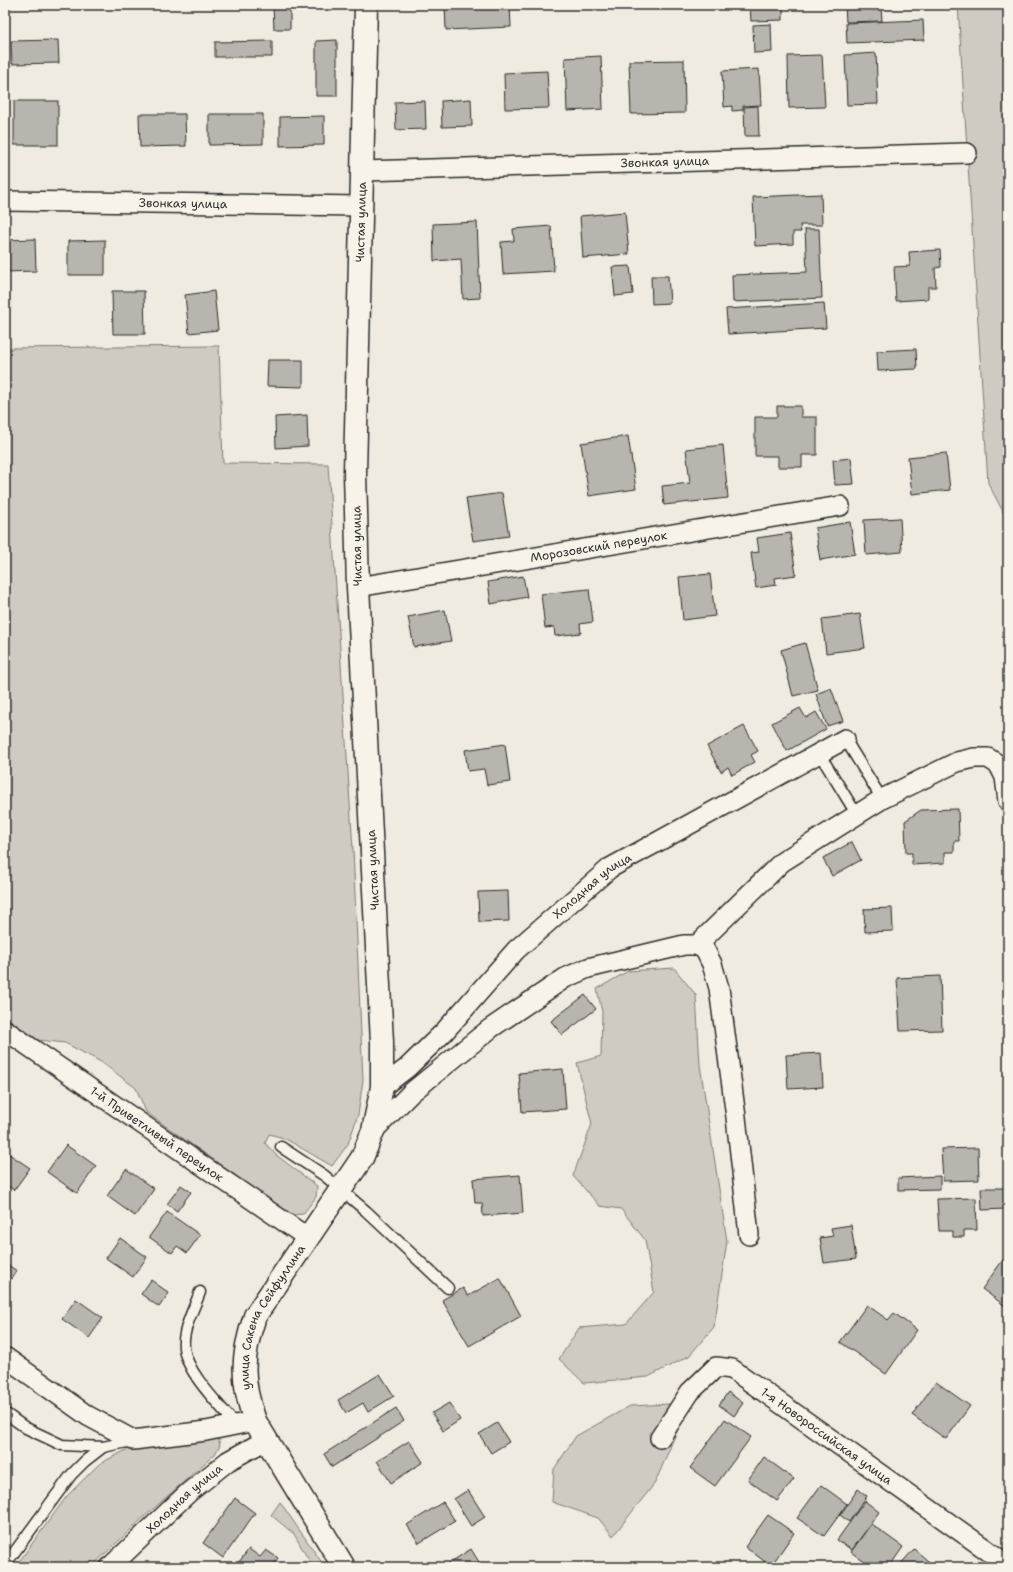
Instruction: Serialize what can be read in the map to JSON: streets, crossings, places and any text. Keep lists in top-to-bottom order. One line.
{"streets":{"street":["Звонкая улица","Чистая улица","Морозовский переулок","Холодная улица","1-й Приветливый переулок","улица Сакена Сейфуллина","1-я Новороссийская улица"]},"crossings":[["Звонкая улица","Чистая улица"],["Чистая улица","Морозовский переулок"],["Чистая улица","Холодная улица"],["Чистая улица","улица Сакена Сейфуллина"],["Холодная улица","улица Сакена Сейфуллина"],["1-й Приветливый переулок","улица Сакена Сейфуллина"]]}
